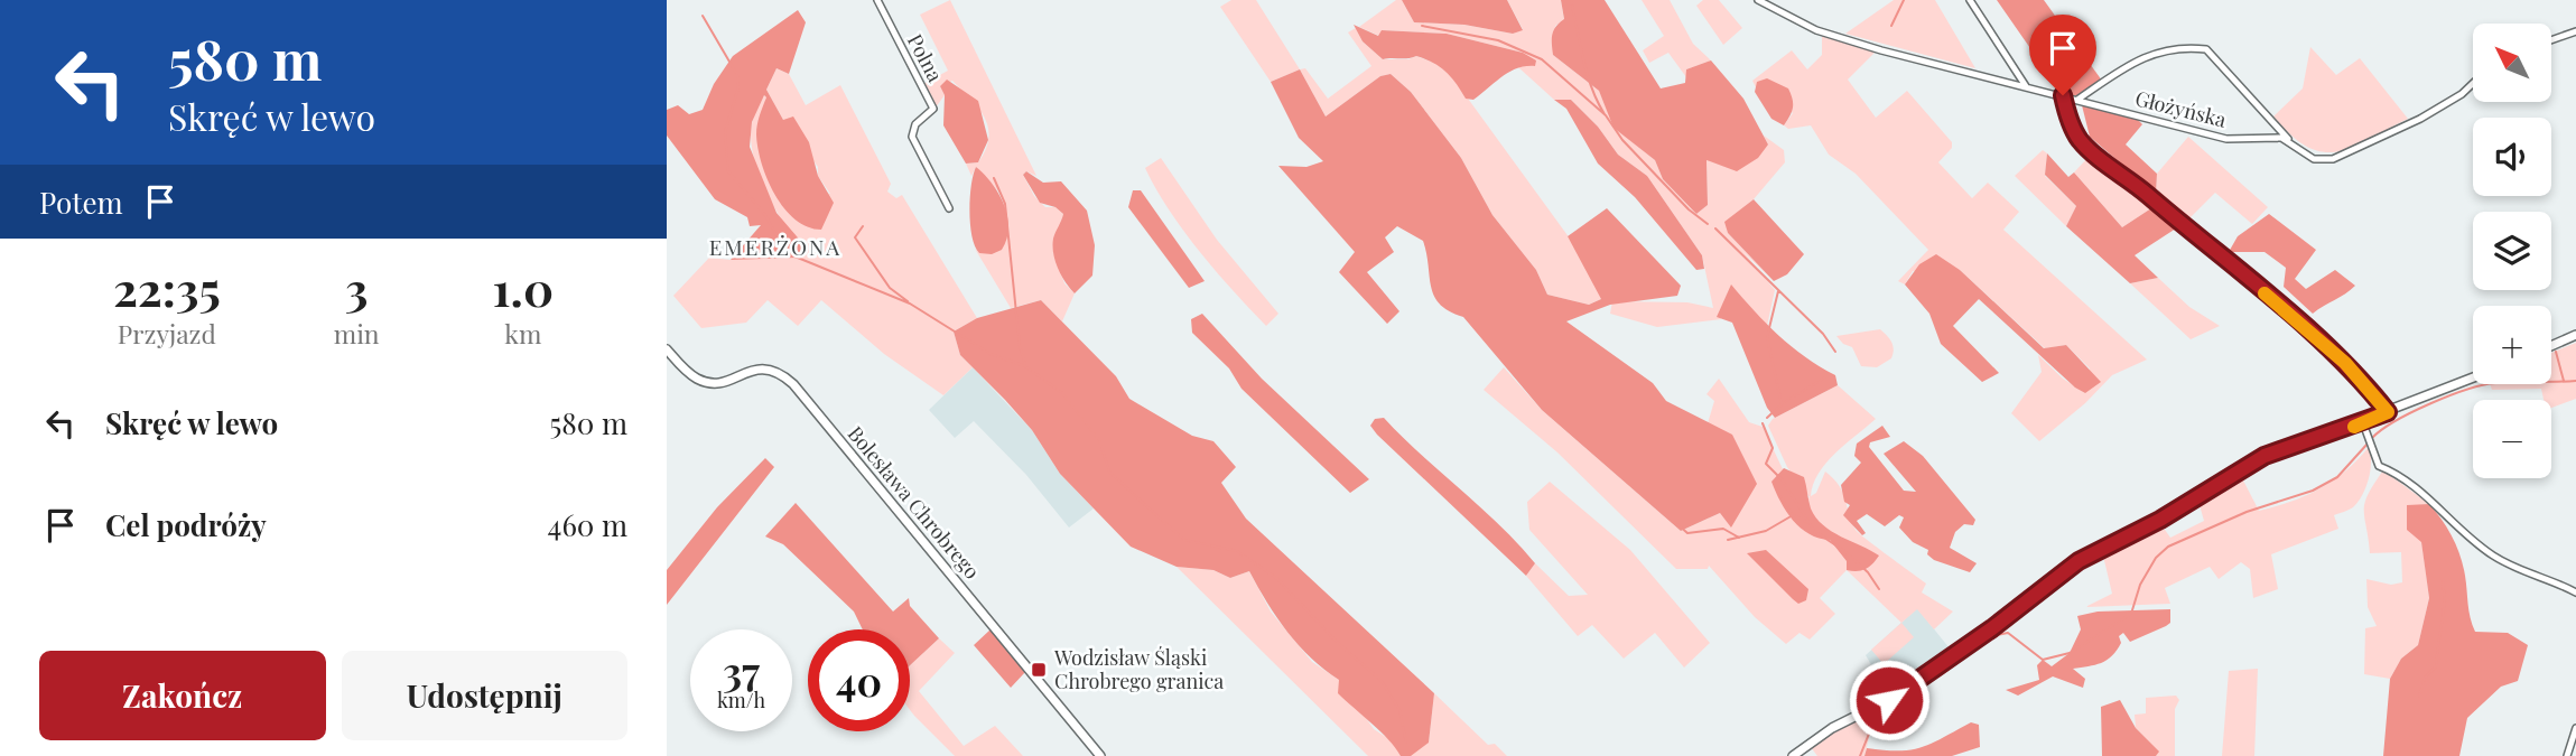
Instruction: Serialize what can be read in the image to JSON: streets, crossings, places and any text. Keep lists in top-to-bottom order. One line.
{"streets":{"street":["Polna","Głożyńska","Bolesława Chrobrego"]},"districts":["EMERŻONA"],"places":{"transit":["Wodzisław Śląski Chrobrego granica"]},"north":"top left","page":{"turn":["580 m","Skręć w lewo"],"map_buttons":["+","−"],"then":"Potem","eta":["22:35","Przyjazd","3","min","1.0","km"],"list":[{"name":"Skręć w lewo","value":"580 m"},{"name":"Cel podróży","value":"460 m"}],"speed":"37 km/h","limit":"40","buttons":["Zakończ","Udostępnij"]}}
